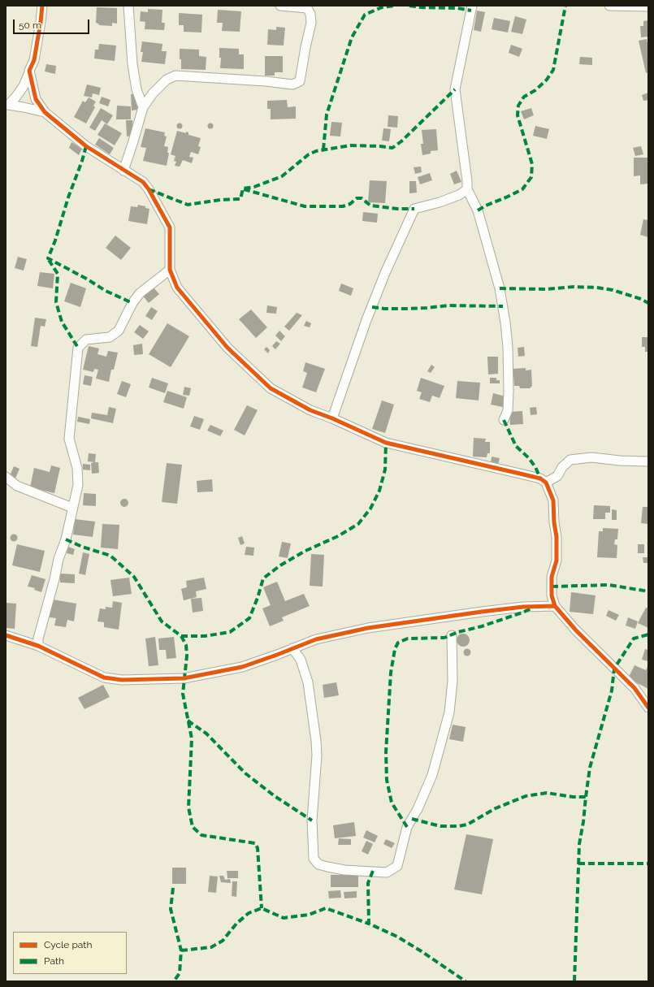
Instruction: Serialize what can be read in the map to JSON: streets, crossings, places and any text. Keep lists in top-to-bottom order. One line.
{"legend":["Cycle path","Path"],"scale_bar":"50 m"}
